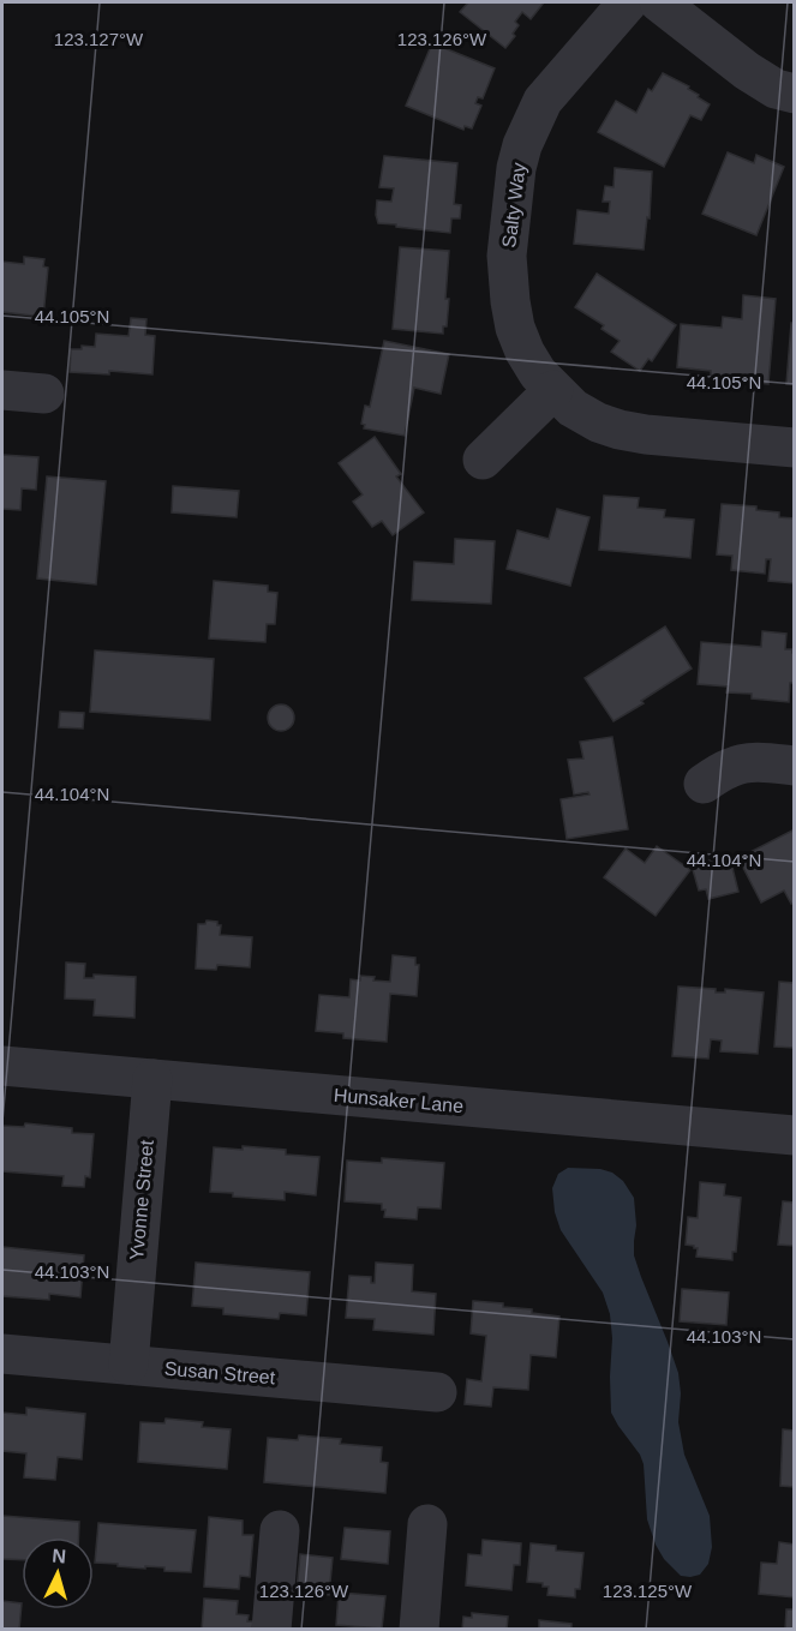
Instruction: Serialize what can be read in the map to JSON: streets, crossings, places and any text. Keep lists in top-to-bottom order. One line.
{"streets":{"street":["Salty Way","Hunsaker Lane","Yvonne Street","Susan Street"]},"crossings":[["Hunsaker Lane","Yvonne Street"],["Yvonne Street","Susan Street"]],"north":"top","coordinates":["123.127°W","123.126°W","44.105°N","44.104°N","44.103°N","123.125°W"]}
